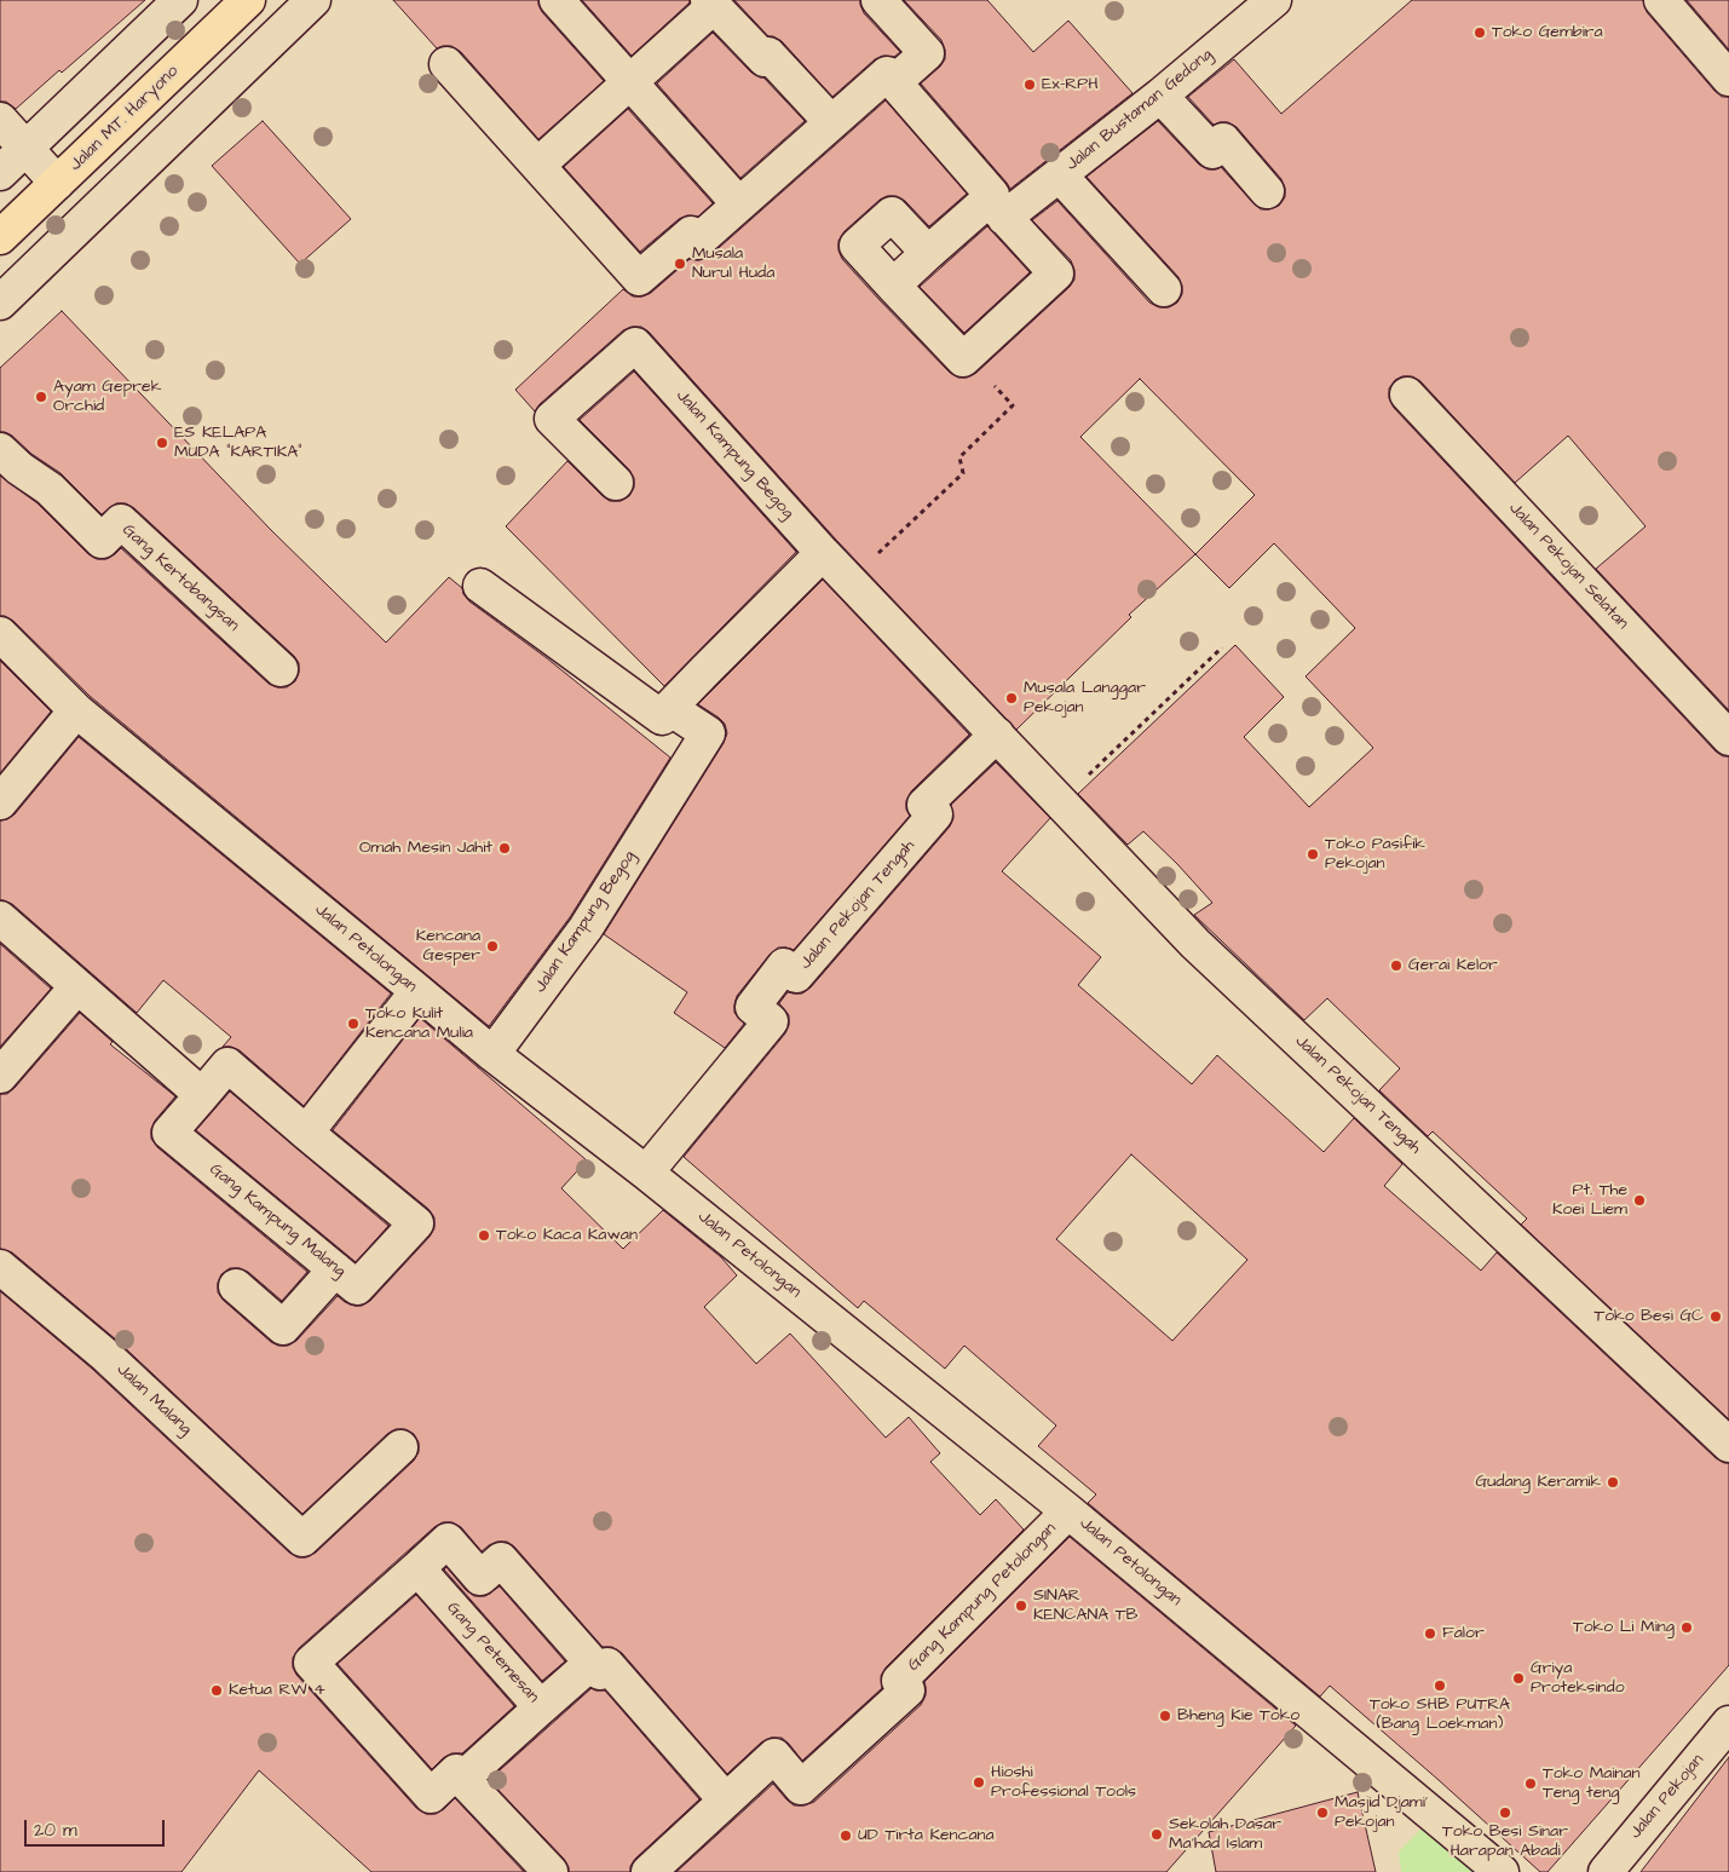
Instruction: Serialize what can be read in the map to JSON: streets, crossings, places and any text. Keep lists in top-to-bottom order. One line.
{"streets":{"main road":["Jalan MT. Haryono"],"street":["Jalan Bustaman Gedong","Jalan Kampung Begog","Jalan Pekojan Selatan","Gang Kertobangsan","Jalan Pekojan Tengah","Jalan Petolongan","Gang Kampung Malang","Jalan Malang","Gang Kampung Petolongan","Gang Petemesan","Jalan Pekojan"]},"crossings":[["Jalan Kampung Begog","Jalan Pekojan Tengah"],["Jalan Kampung Begog","Jalan Petolongan"],["Jalan Pekojan Tengah","Jalan Petolongan"],["Jalan Petolongan","Gang Kampung Petolongan"]],"places":["Toko Gembira","Ex-RPH","Musala Nurul Huda","Ayam Geprek Orchid","ES KELAPA MUDA \"KARTIKA\"","Musala Langgar Pekojan","Omah Mesin Jahit","Toko Pasifik Pekojan","Kencana Gesper","Gerai Kelor","Toko Kulit Kencana Mulia","Pt. The Koei Liem","Toko Kaca Kawan","Toko Besi GC","Gudang Keramik","SINAR KENCANA TB","Toko Li Ming","Falor","Griya Proteksindo","Toko SHB PUTRA (Bang Loekman)","Ketua RW 4","Bheng Kie Toko","Hioshi Professional Tools","Toko Mainan Teng teng","Masjid Djami' Pekojan","Toko Besi Sinar Harapan Abadi","Sekolah Dasar Ma'had Islam","UD Tirta Kencana"],"scale_bar":"20 m"}
